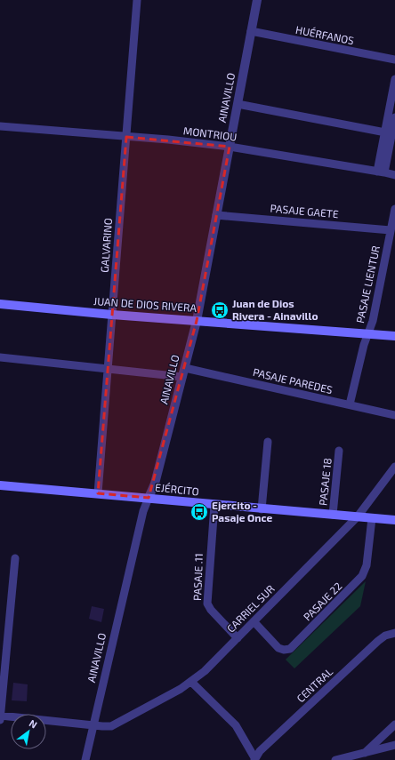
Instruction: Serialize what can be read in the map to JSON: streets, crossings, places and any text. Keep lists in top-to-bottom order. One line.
{"streets":{"main road":["JUAN DE DIOS RIVERA","EJÉRCITO"],"street":["HUÉRFANOS","AINAVILLO","MONTRIOU","PASAJE GAETE","GALVARINO","PASAJE LIENTUR","PASAJE PAREDES","PASAJE 18","PASAJE .11","PASAJE 22","CARRIEL SUR","CENTRAL"]},"crossings":[["HUÉRFANOS","AINAVILLO"],["AINAVILLO","MONTRIOU"],["AINAVILLO","PASAJE GAETE"],["AINAVILLO","JUAN DE DIOS RIVERA"],["AINAVILLO","PASAJE PAREDES"],["AINAVILLO","EJÉRCITO"],["AINAVILLO","CARRIEL SUR"],["MONTRIOU","GALVARINO"],["PASAJE GAETE","PASAJE LIENTUR"],["GALVARINO","JUAN DE DIOS RIVERA"],["GALVARINO","EJÉRCITO"],["PASAJE LIENTUR","JUAN DE DIOS RIVERA"],["PASAJE LIENTUR","PASAJE PAREDES"],["PASAJE 18","EJÉRCITO"],["EJÉRCITO","PASAJE .11"],["EJÉRCITO","PASAJE 22"],["EJÉRCITO","CARRIEL SUR"],["PASAJE .11","CARRIEL SUR"],["PASAJE 22","CARRIEL SUR"]],"places":{"bus stop":["Juan de Dios Rivera - Ainavillo","Ejercito - Pasaje Once"]},"north":"top right"}
